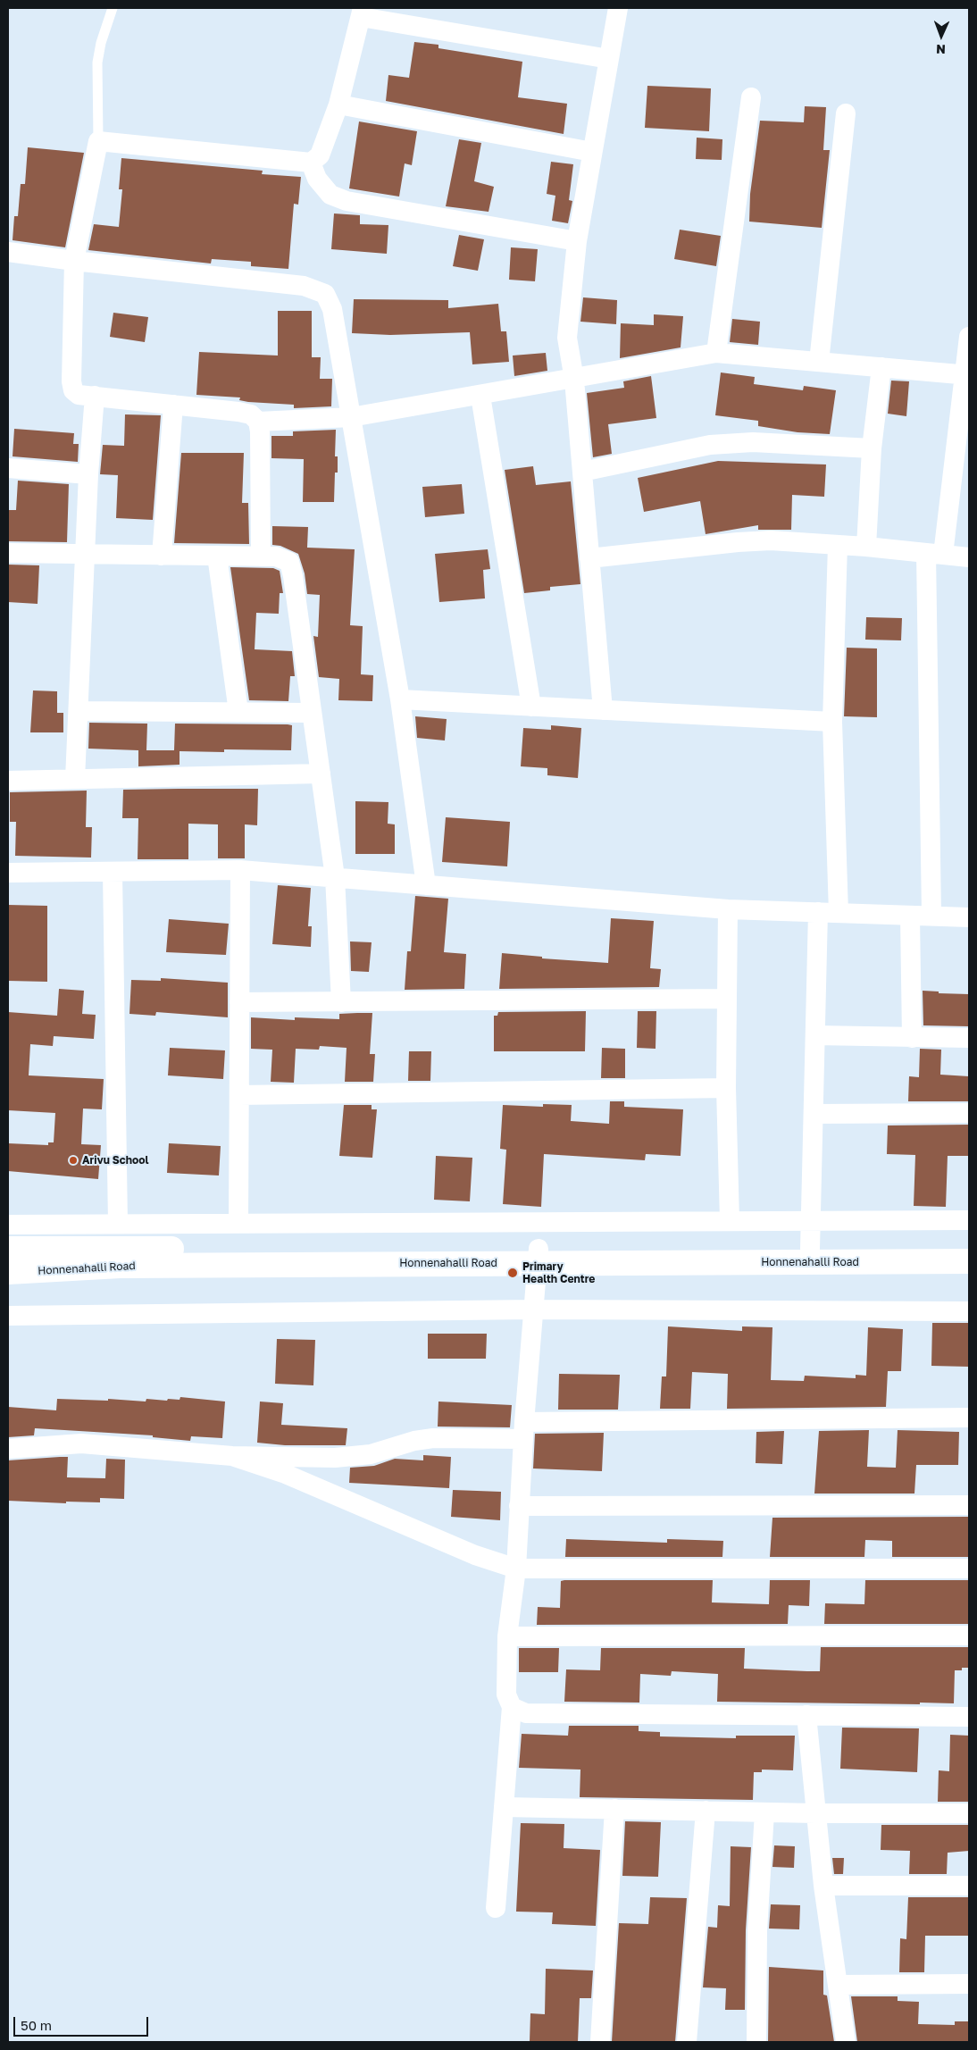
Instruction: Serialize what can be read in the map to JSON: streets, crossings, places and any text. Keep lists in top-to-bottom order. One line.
{"streets":{"street":["Honnenahalli Road"]},"places":["Arivu School","Primary Health Centre"],"scale_bar":"50 m","north":"bottom"}
